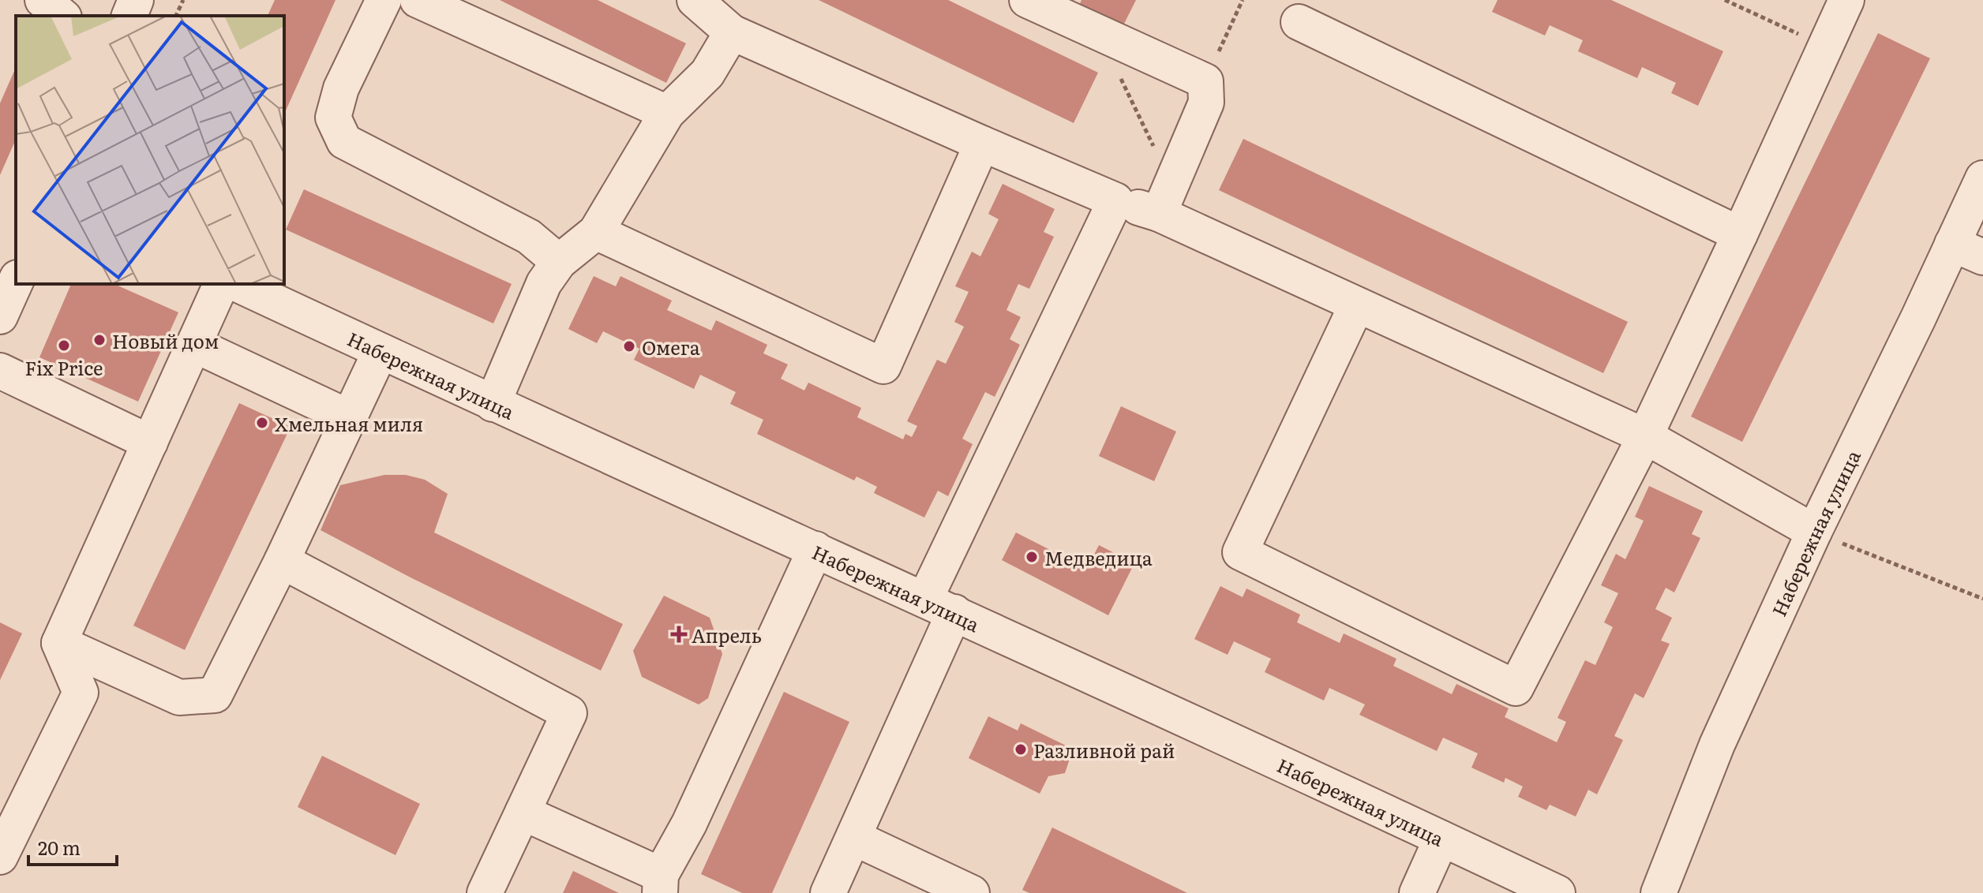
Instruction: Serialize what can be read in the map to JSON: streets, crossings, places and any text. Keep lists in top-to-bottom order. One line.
{"streets":{"street":["Набережная улица"]},"places":{"other":["Новый дом","Fix Price","Омега","Хмельная миля","Медведица","Разливной рай"],"health":["Апрель"]},"scale_bar":"20 m"}
